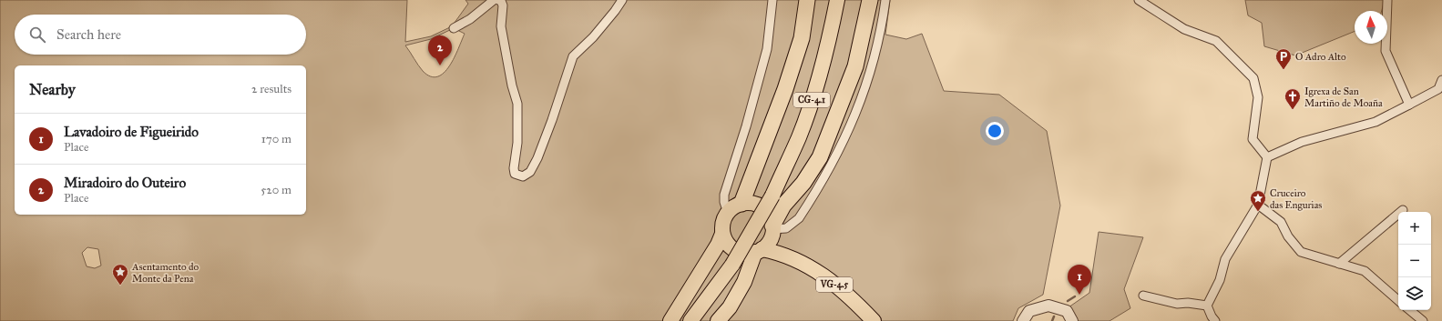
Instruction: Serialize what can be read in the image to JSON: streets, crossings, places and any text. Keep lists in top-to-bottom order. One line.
{"streets":{"highway":["CG-4.1","VG-4.5"]},"places":{"parking":["O Adro Alto"],"church":["Igrexa de San Martiño de Moaña"],"place":["Cruceiro das Engurias","Asentamento do Monte da Pena"]},"north":"top","page":{"search":"Search here","pins":["2","1"],"heading":["Nearby","2 results"],"list":[{"mark":"1","name":"Lavadoiro de Figueirido","note":"Place","value":"170 m"},{"mark":"2","name":"Miradoiro do Outeiro","note":"Place","value":"520 m"}],"map_buttons":["+","−"]}}
